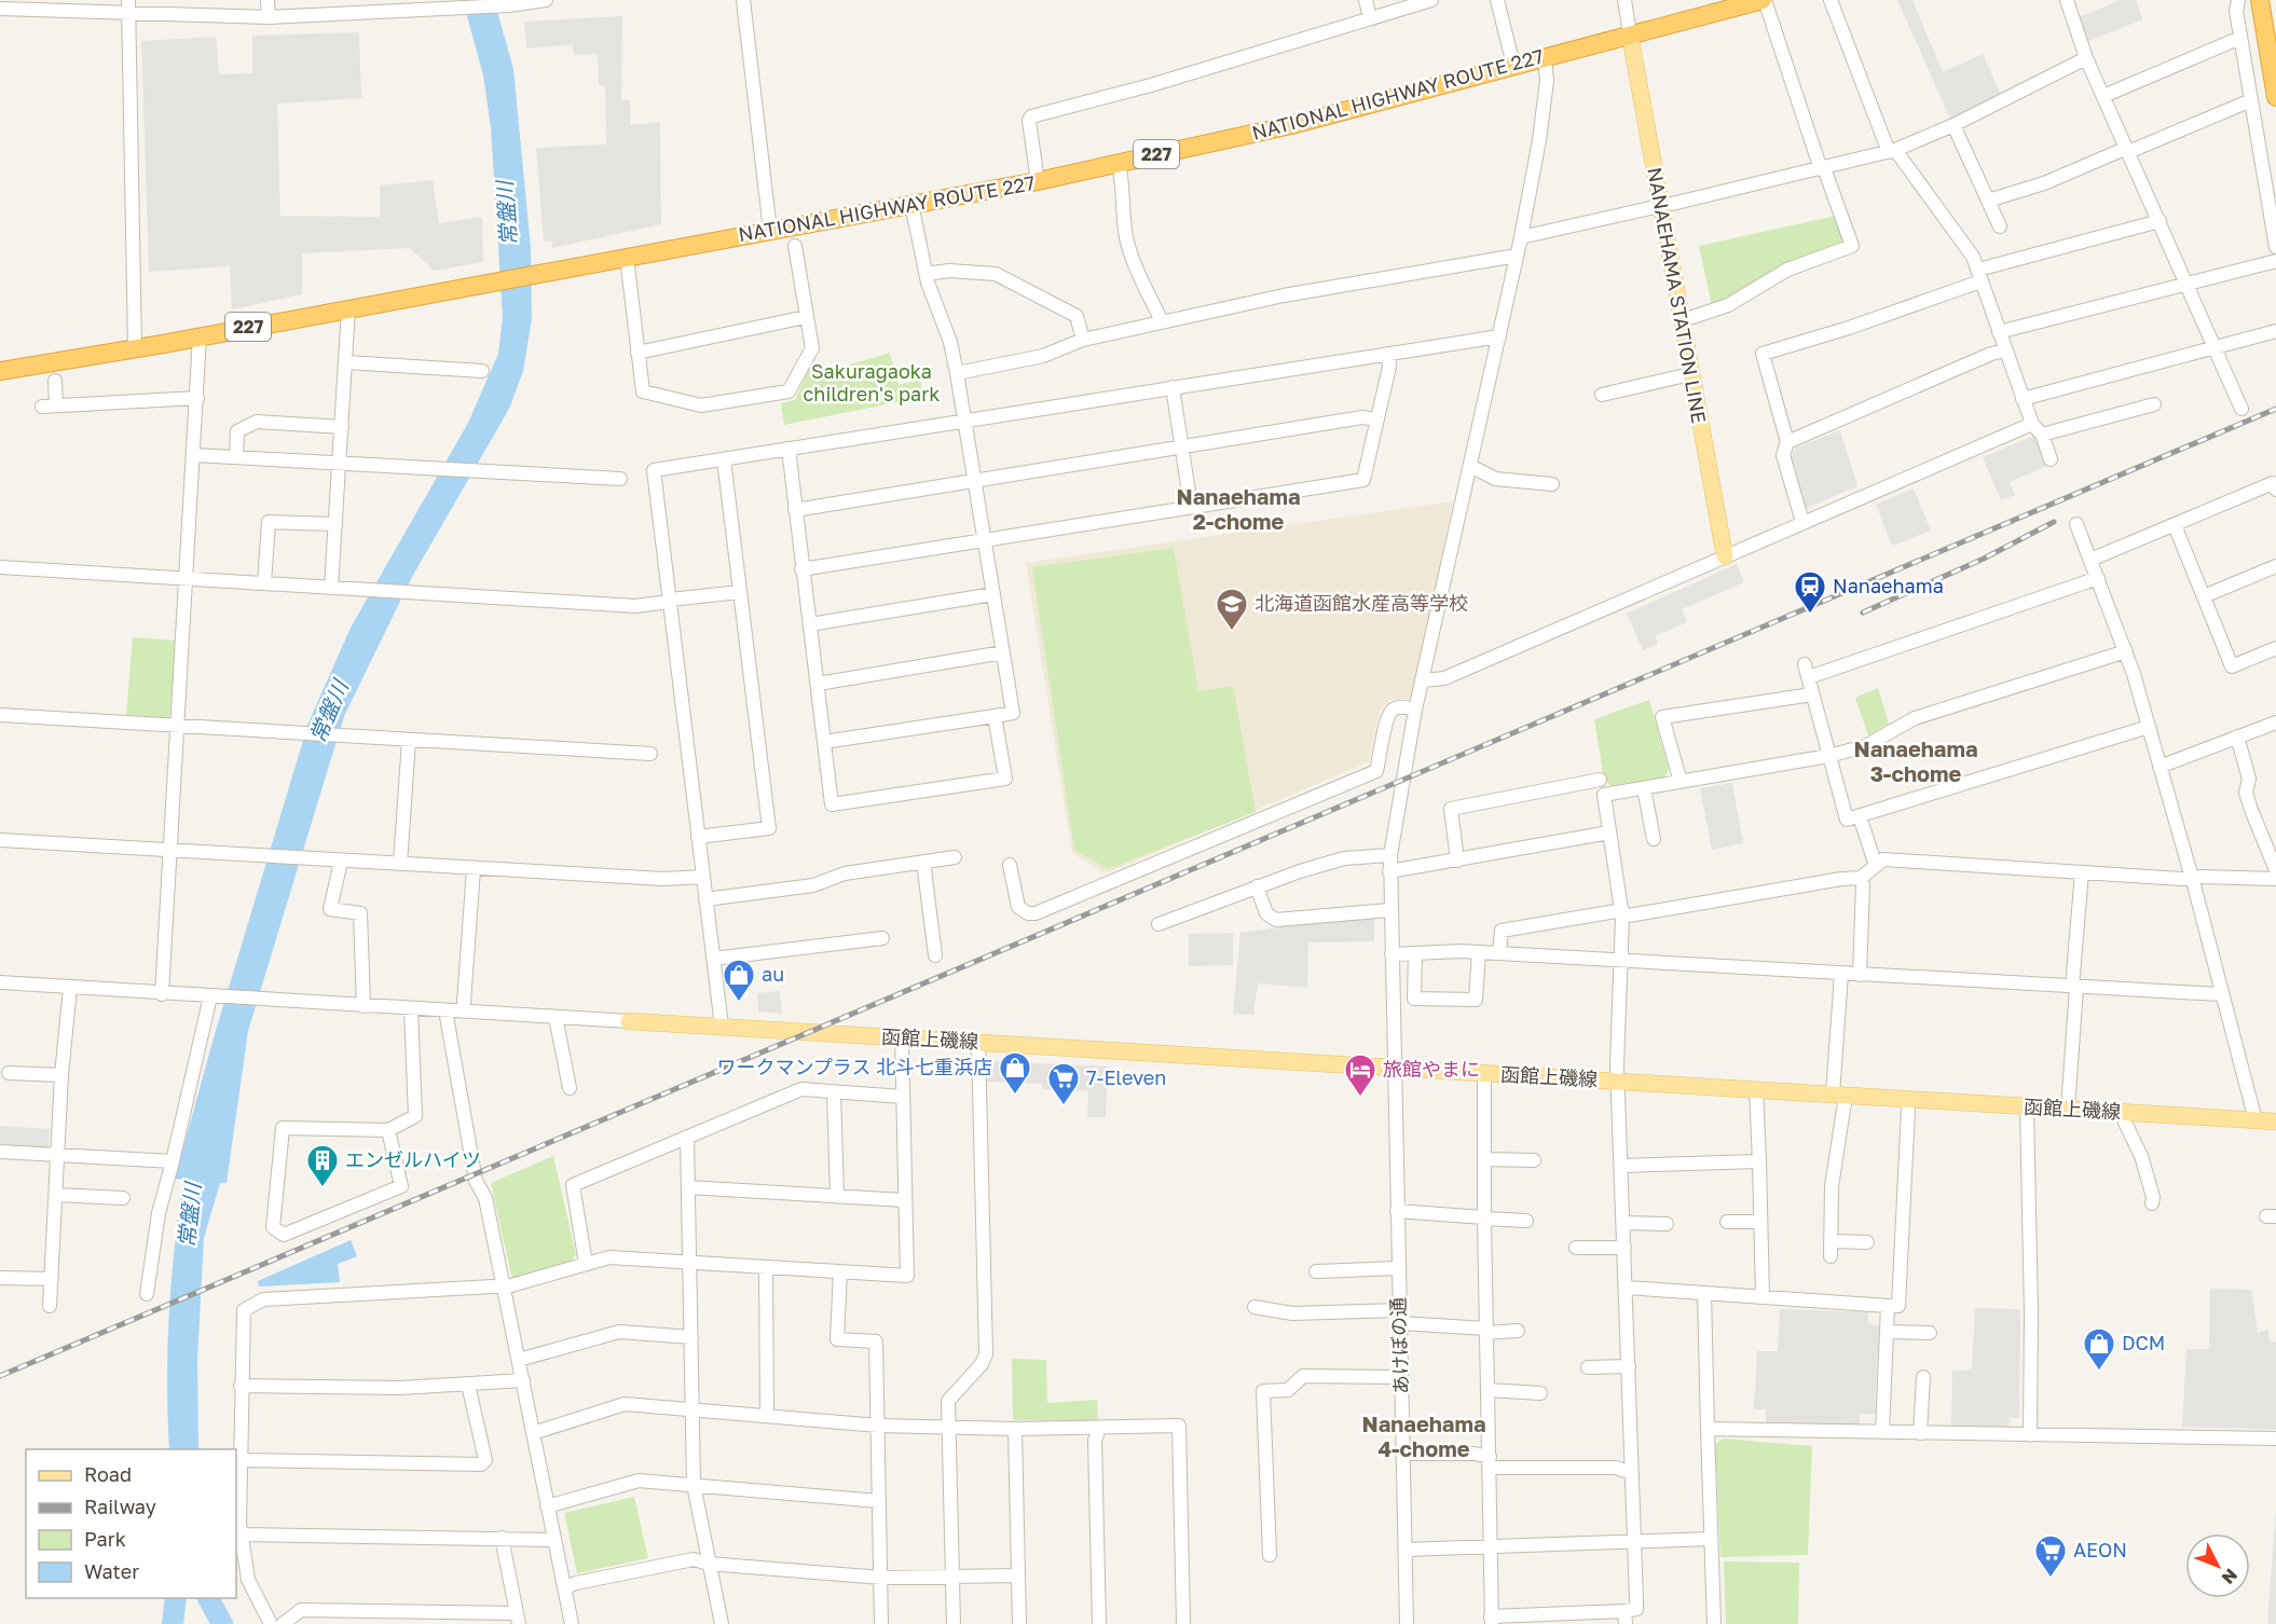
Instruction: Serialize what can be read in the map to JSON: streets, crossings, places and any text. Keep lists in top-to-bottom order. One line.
{"streets":{"highway":["NATIONAL HIGHWAY ROUTE 227","227"],"main road":["NANAEHAMA STATION LINE","函館上磯線"],"street":["あけぼの通"]},"crossings":[["NATIONAL HIGHWAY ROUTE 227","NANAEHAMA STATION LINE"],["NATIONAL HIGHWAY ROUTE 227","あけぼの通"],["函館上磯線","あけぼの通"]],"districts":["Nanaehama 2-chome","Nanaehama 3-chome","Nanaehama 4-chome"],"water":["常盤川"],"parks":["Sakuragaoka children's park"],"places":{"station":["Nanaehama"],"school or university":["北海道函館水産高等学校"],"shop":["au","ワークマンプラス 北斗七重浜店","DCM"],"hotel":["旅館やまに"],"supermarket":["7-Eleven","AEON"],"building":["エンゼルハイツ"]},"legend":["Road","Railway","Park","Water"],"north":"bottom right"}
